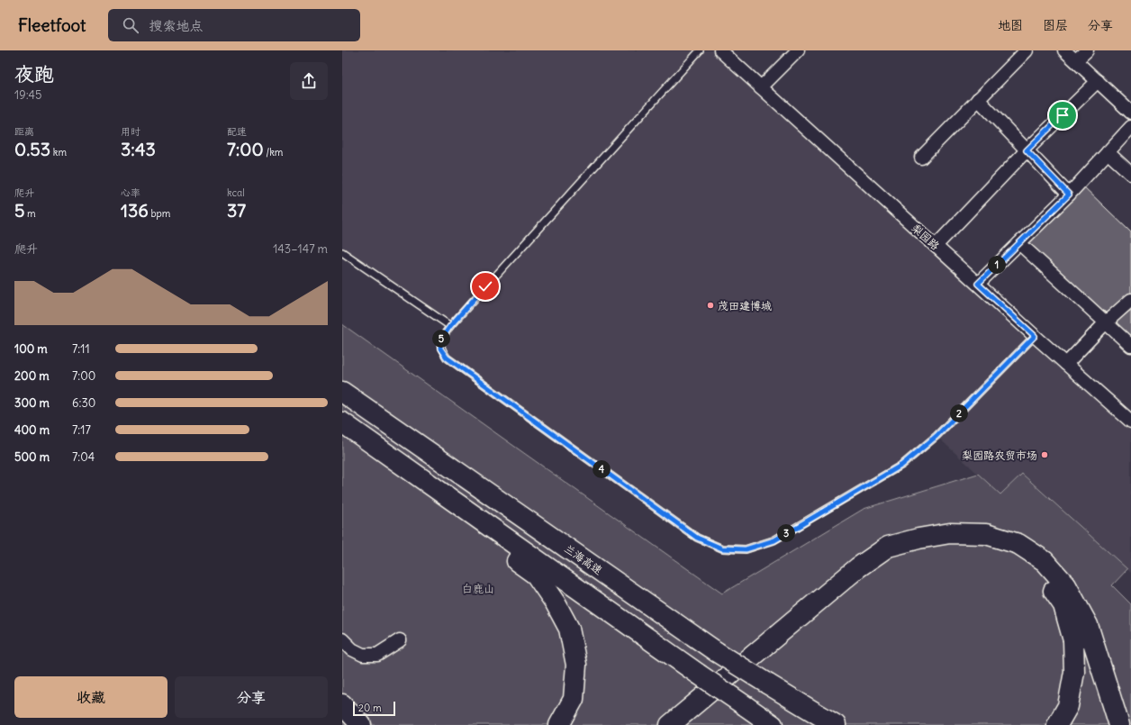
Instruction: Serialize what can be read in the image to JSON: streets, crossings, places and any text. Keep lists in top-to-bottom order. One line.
{"streets":{"highway":["兰海高速"],"street":["梨园路"]},"parks":["白鹿山"],"places":["茂田建博城","梨园路农贸市场"],"scale_bar":"20 m","page":{"header":"Fleetfoot","search":"搜索地点","nav":["地图","图层","分享"],"heading":["夜跑","19:45"],"stats":[["距离","0.53 km"],["用时","3:43"],["配速","7:00 /km"],["爬升","5 m"],["心率","136 bpm"],["kcal","37"]],"chart":["爬升","143–147 m"],"pins":["1","5","2","4","3"],"list":[{"name":"100 m","note":"7:11"},{"name":"200 m","note":"7:00"},{"name":"300 m","note":"6:30"},{"name":"400 m","note":"7:17"},{"name":"500 m","note":"7:04"}],"buttons":["收藏","分享"],"scale":"20 m"}}
